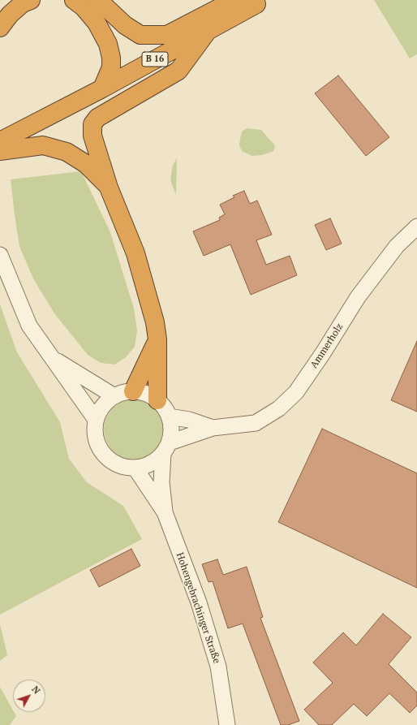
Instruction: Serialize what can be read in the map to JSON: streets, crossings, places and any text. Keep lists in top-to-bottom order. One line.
{"streets":{"highway":["B 16"],"street":["Ammerholz","Hohengebrachinger Straße"]},"crossings":[["Ammerholz","Hohengebrachinger Straße"]],"north":"top right"}
